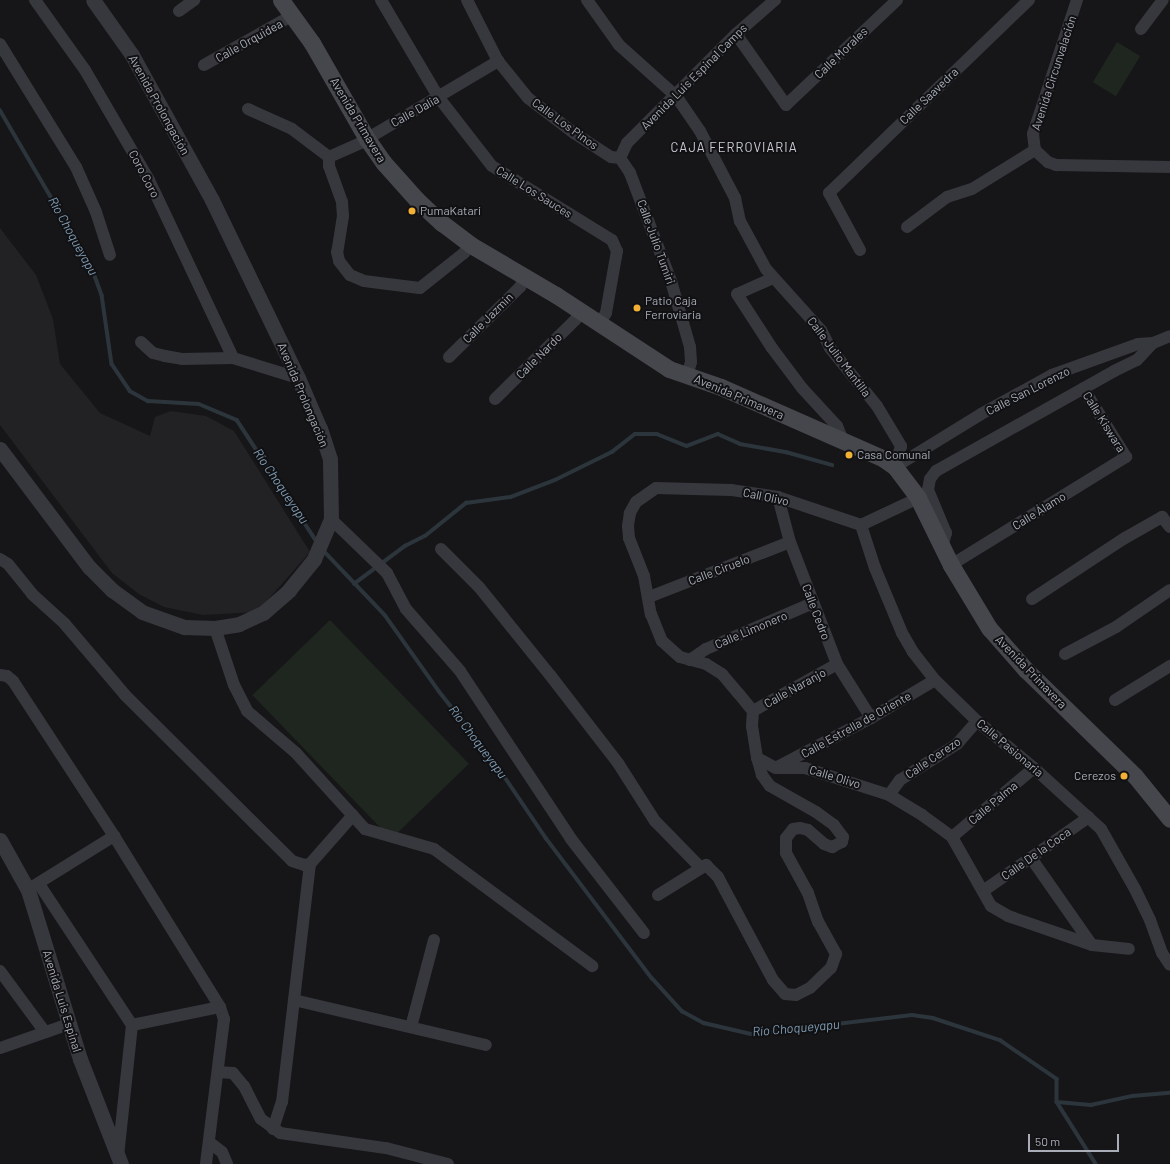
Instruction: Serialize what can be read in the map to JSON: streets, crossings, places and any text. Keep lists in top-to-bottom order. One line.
{"streets":{"main road":["Avenida Primavera"],"street":["Calle Orquidea","Calle Morales","Avenida Circunvalación","Avenida Luis Espinal Camps","Calle Saavedra","Avenida Prolongación","Calle Dalia","Calle Los Pinos","Coro Coro","Calle Los Sauces","Calle Julio Tumiri","Calle Jazmin","Calle Nardo","Calle Julio Mantilla","Calle San Lorenzo","Calle Kiswara","Call Olivo","Calle Álamo","Calle Ciruelo","Calle Cedro","Calle Limonero","Calle Naranjo","Calle Estrella de Oriente","Calle Pasionaria","Calle Cerezo","Calle Olivo","Calle Palma","Calle De la Coca","Avenida Luis Espinal"]},"crossings":[["Calle Orquidea","Avenida Primavera"],["Calle Morales","Avenida Luis Espinal Camps"],["Avenida Luis Espinal Camps","Calle Los Pinos"],["Avenida Luis Espinal Camps","Calle Julio Tumiri"],["Avenida Luis Espinal Camps","Calle Julio Mantilla"],["Calle Dalia","Avenida Primavera"],["Calle Dalia","Calle Los Pinos"],["Calle Dalia","Calle Los Sauces"],["Avenida Primavera","Calle Los Sauces"],["Avenida Primavera","Calle Julio Tumiri"],["Avenida Primavera","Calle Jazmin"],["Avenida Primavera","Calle Nardo"],["Avenida Primavera","Calle Julio Mantilla"],["Avenida Primavera","Calle San Lorenzo"],["Avenida Primavera","Calle Álamo"],["Calle Los Pinos","Calle Julio Tumiri"],["Calle Julio Mantilla","Calle San Lorenzo"],["Calle Kiswara","Calle Álamo"],["Call Olivo","Calle Ciruelo"],["Call Olivo","Calle Cedro"],["Call Olivo","Calle Pasionaria"],["Calle Ciruelo","Calle Cedro"],["Calle Cedro","Calle Limonero"],["Calle Cedro","Calle Naranjo"],["Calle Cedro","Calle Estrella de Oriente"],["Calle Estrella de Oriente","Calle Pasionaria"],["Calle Estrella de Oriente","Calle Olivo"],["Calle Pasionaria","Calle Cerezo"],["Calle Pasionaria","Calle Palma"],["Calle Pasionaria","Calle De la Coca"],["Calle Cerezo","Calle Olivo"],["Calle Olivo","Calle Palma"],["Calle Olivo","Calle De la Coca"]],"districts":["CAJA FERROVIARIA"],"water":["Río Choqueyapu"],"places":["PumaKatari","Patio Caja Ferroviaria","Casa Comunal","Cerezos"],"scale_bar":"50 m"}
